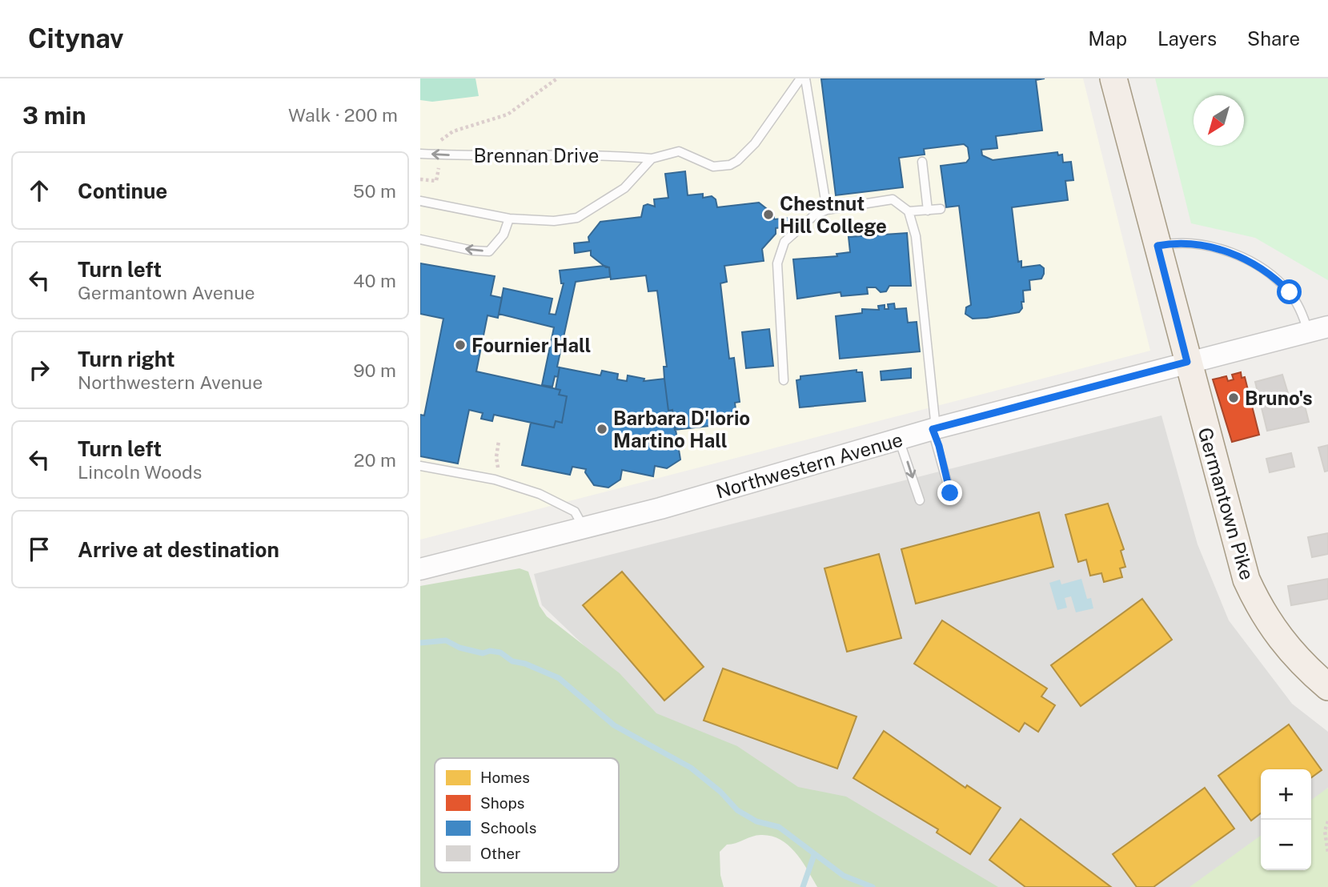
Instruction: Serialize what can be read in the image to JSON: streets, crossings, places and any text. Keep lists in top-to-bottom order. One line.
{"streets":{"main road":["Germantown Pike"],"street":["Northwestern Avenue"],"lane":["Brennan Drive"]},"crossings":[["Northwestern Avenue","Germantown Pike"]],"places":["Chestnut Hill College","Fournier Hall","Bruno's","Barbara D'Iorio Martino Hall"],"legend":["Homes","Shops","Schools","Other"],"north":"bottom left","page":{"header":"Citynav","nav":["Map","Layers","Share"],"heading":["3 min","Walk · 200 m"],"list":[["Continue","50 m"],["Turn left","Germantown Avenue","40 m"],["Turn right","Northwestern Avenue","90 m"],["Turn left","Lincoln Woods","20 m"],"Arrive at destination"],"map_buttons":["+","−"]}}
